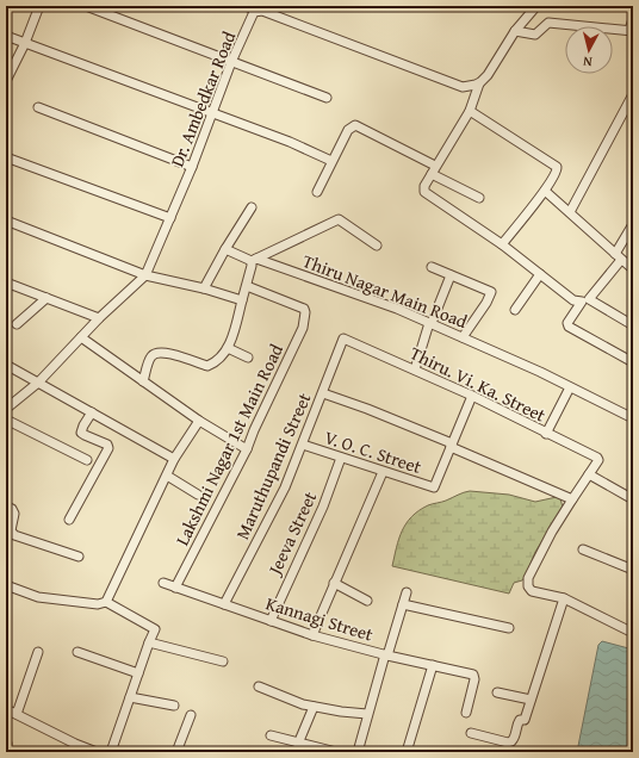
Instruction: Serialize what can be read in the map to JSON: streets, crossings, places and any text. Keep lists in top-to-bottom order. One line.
{"streets":{"street":["Dr. Ambedkar Road","Thiru Nagar Main Road","Thiru. Vi. Ka. Street","Lakshmi Nagar 1st Main Road","V. O. C. Street","Maruthupandi Street","Jeeva Street","Kannagi Street"]},"crossings":[["Thiru. Vi. Ka. Street","Maruthupandi Street"],["Lakshmi Nagar 1st Main Road","Kannagi Street"],["V. O. C. Street","Maruthupandi Street"],["V. O. C. Street","Jeeva Street"],["Maruthupandi Street","Kannagi Street"],["Jeeva Street","Kannagi Street"]],"north":"bottom"}
